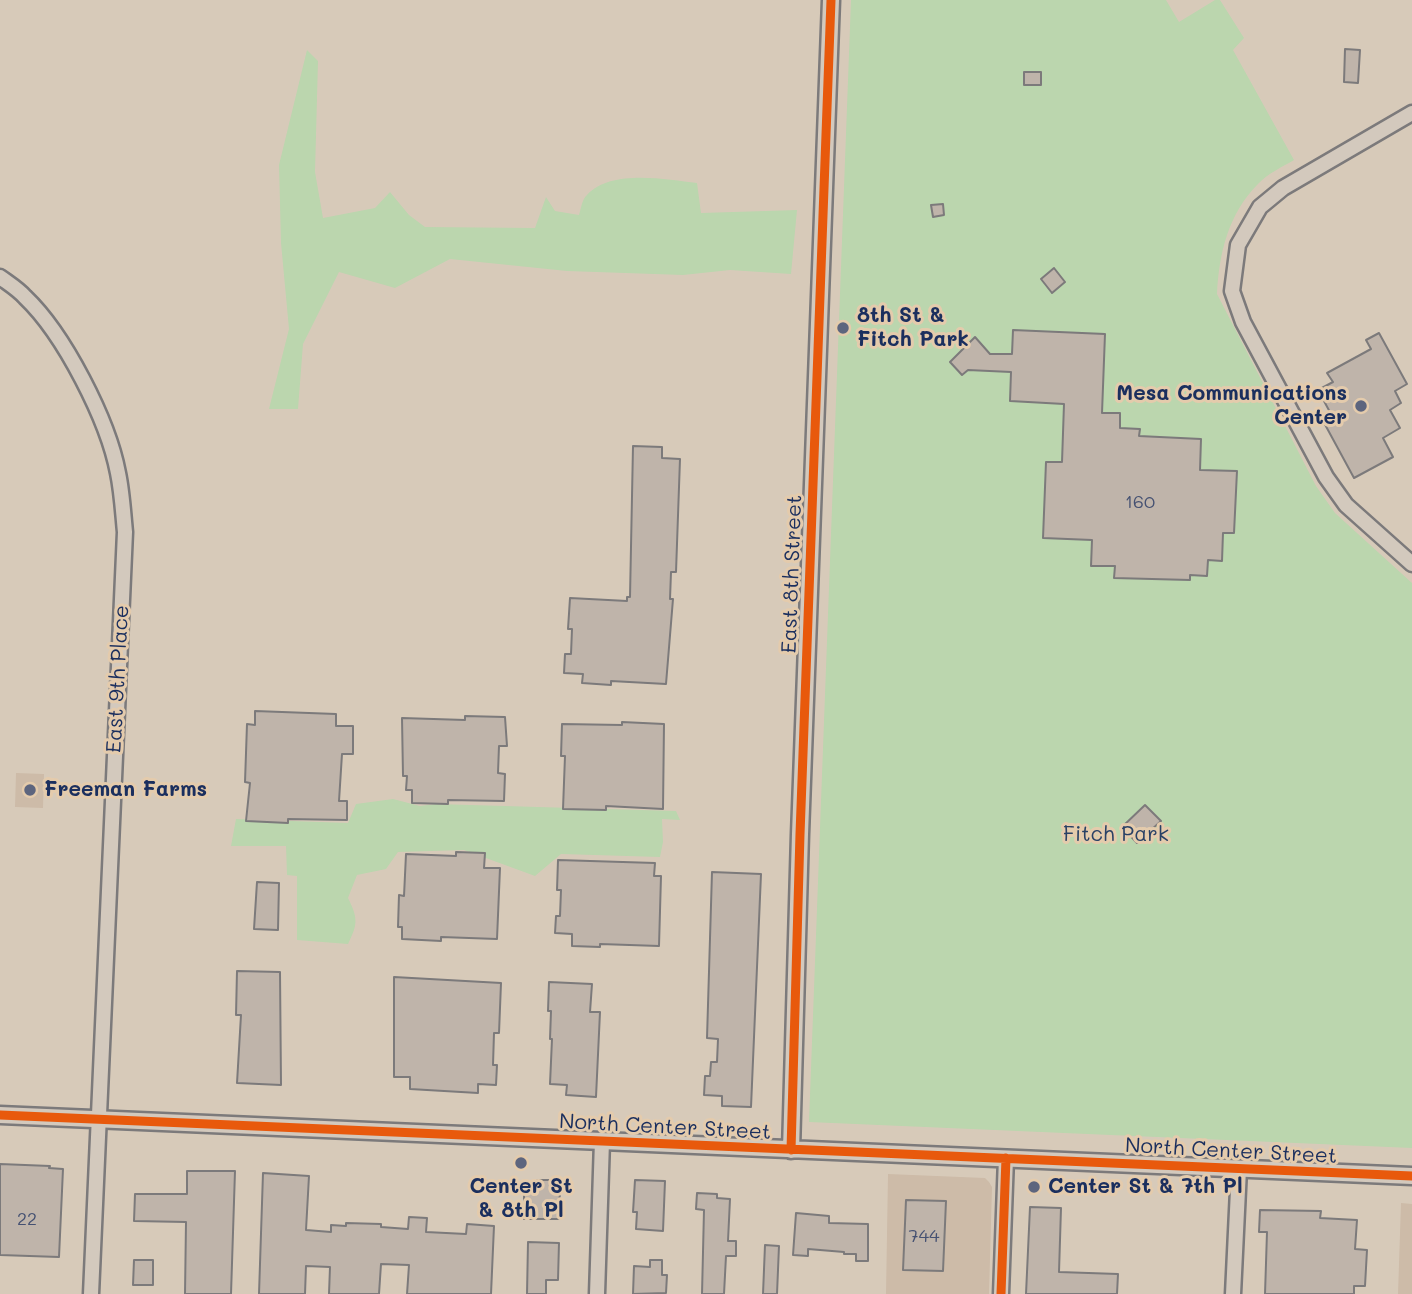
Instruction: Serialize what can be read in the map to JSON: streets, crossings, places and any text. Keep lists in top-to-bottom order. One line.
{"streets":{"street":["East 8th Street","East 9th Place","North Center Street"]},"crossings":[["East 8th Street","North Center Street"],["East 9th Place","North Center Street"]],"parks":["Fitch Park"],"places":["8th St & Fitch Park","Mesa Communications Center","Freeman Farms","Center St & 8th Pl","Center St & 7th Pl"],"house_numbers":["160","22","744"]}
